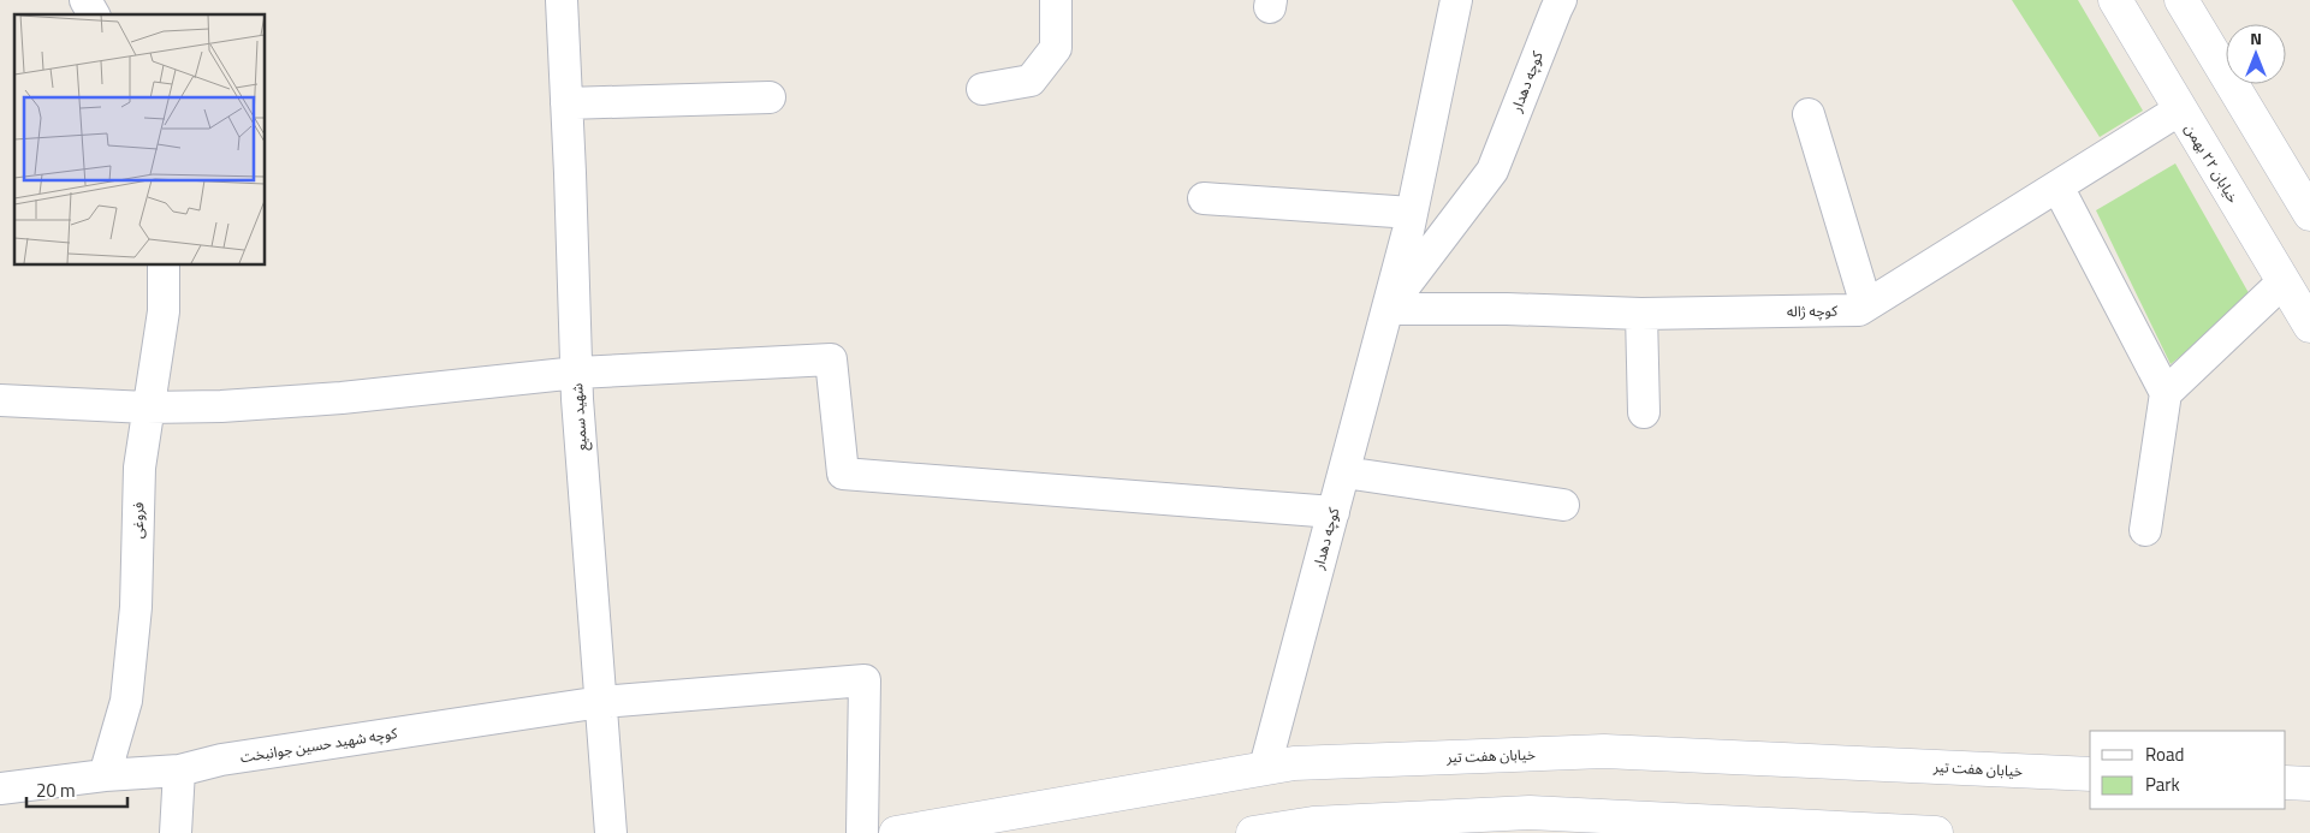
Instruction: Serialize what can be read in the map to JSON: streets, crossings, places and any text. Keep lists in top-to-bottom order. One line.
{"streets":{"street":["کوچه دهدار","خیابان ۲۲ بهمن","کوچه ژاله","شهید سمیع","فروغی","کوچه شهید حسین جوانبخت","خیابان هفت تیر"]},"crossings":[["کوچه دهدار","کوچه ژاله"],["کوچه دهدار","خیابان هفت تیر"],["خیابان ۲۲ بهمن","کوچه ژاله"],["شهید سمیع","کوچه شهید حسین جوانبخت"],["فروغی","کوچه شهید حسین جوانبخت"]],"legend":["Road","Park"],"scale_bar":"20 m","north":"top"}
